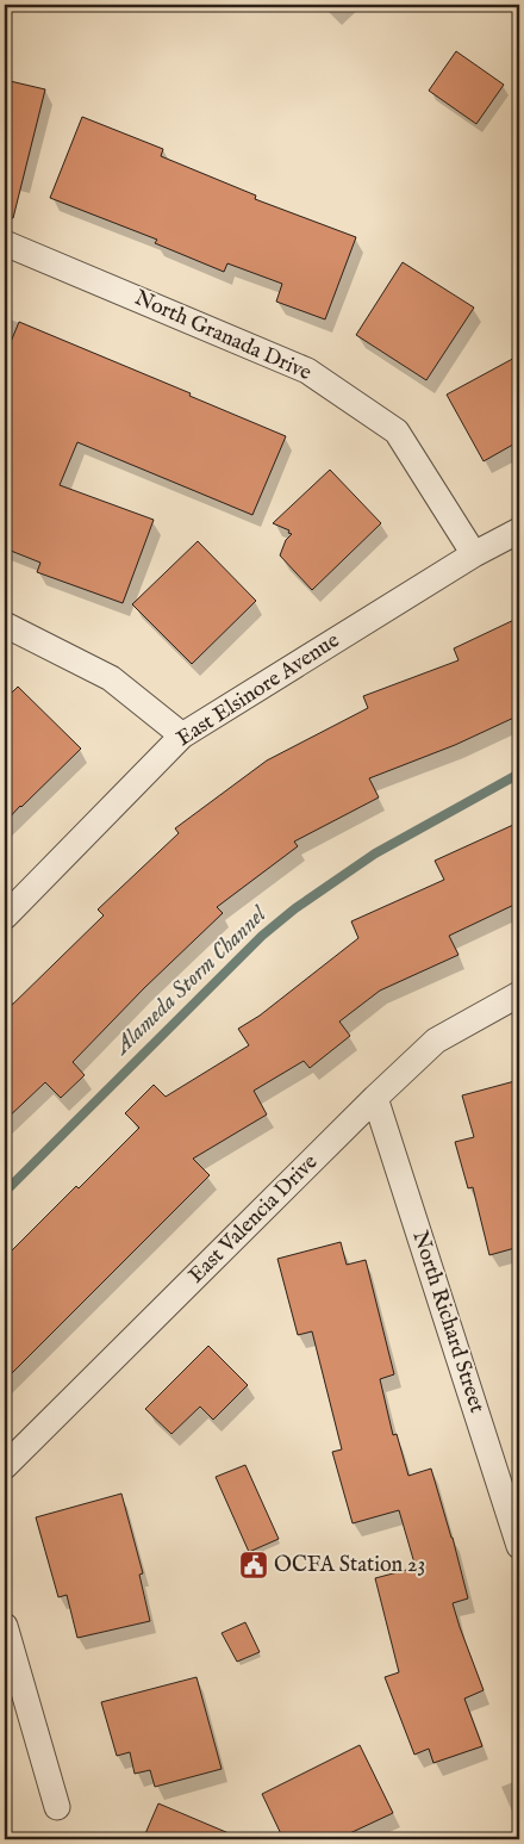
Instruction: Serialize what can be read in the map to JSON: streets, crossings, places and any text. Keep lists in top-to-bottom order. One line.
{"streets":{"street":["North Granada Drive","East Elsinore Avenue","East Valencia Drive","North Richard Street"]},"crossings":[["North Granada Drive","East Elsinore Avenue"],["East Valencia Drive","North Richard Street"]],"water":["Alameda Storm Channel"],"places":{"public building":["OCFA Station 23"]}}
